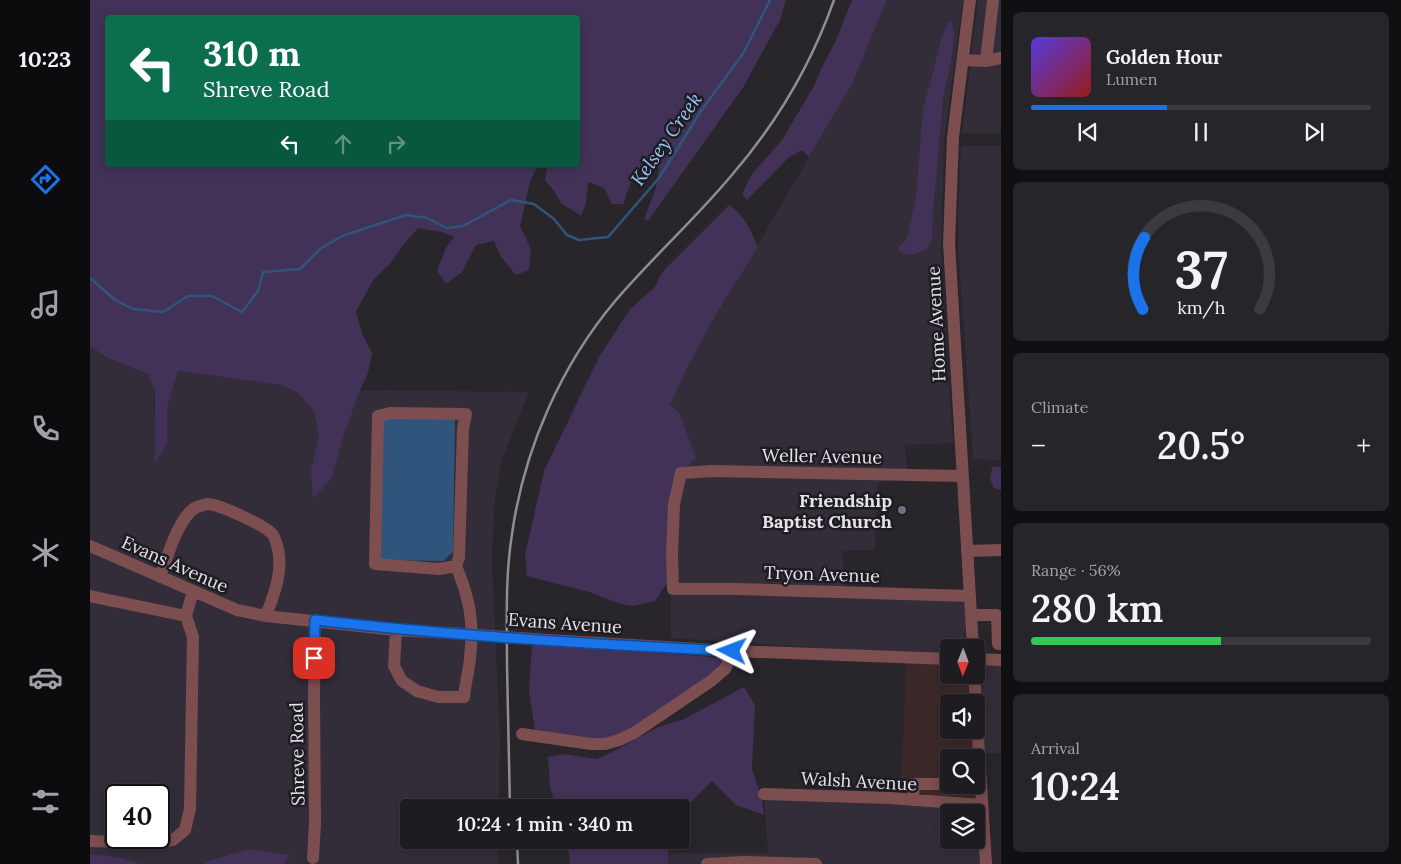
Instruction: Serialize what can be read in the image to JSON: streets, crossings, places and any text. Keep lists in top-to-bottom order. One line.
{"streets":{"street":["Home Avenue","Weller Avenue","Evans Avenue","Tryon Avenue","Shreve Road","Walsh Avenue"]},"crossings":[["Home Avenue","Weller Avenue"],["Home Avenue","Tryon Avenue"],["Weller Avenue","Tryon Avenue"],["Evans Avenue","Shreve Road"]],"water":["Kelsey Creek"],"places":["Friendship Baptist Church"],"north":"bottom","page":{"tabs":"10:23","turn":["310 m","Shreve Road"],"song":["Golden Hour","Lumen"],"tile":["Climate",["Range · 56%","280 km"],["Arrival","10:24"]],"heat":["−","20.5°","+"],"limit":"40","trip":"10:24 · 1 min · 340 m","gauge":["37","km/h"]}}
